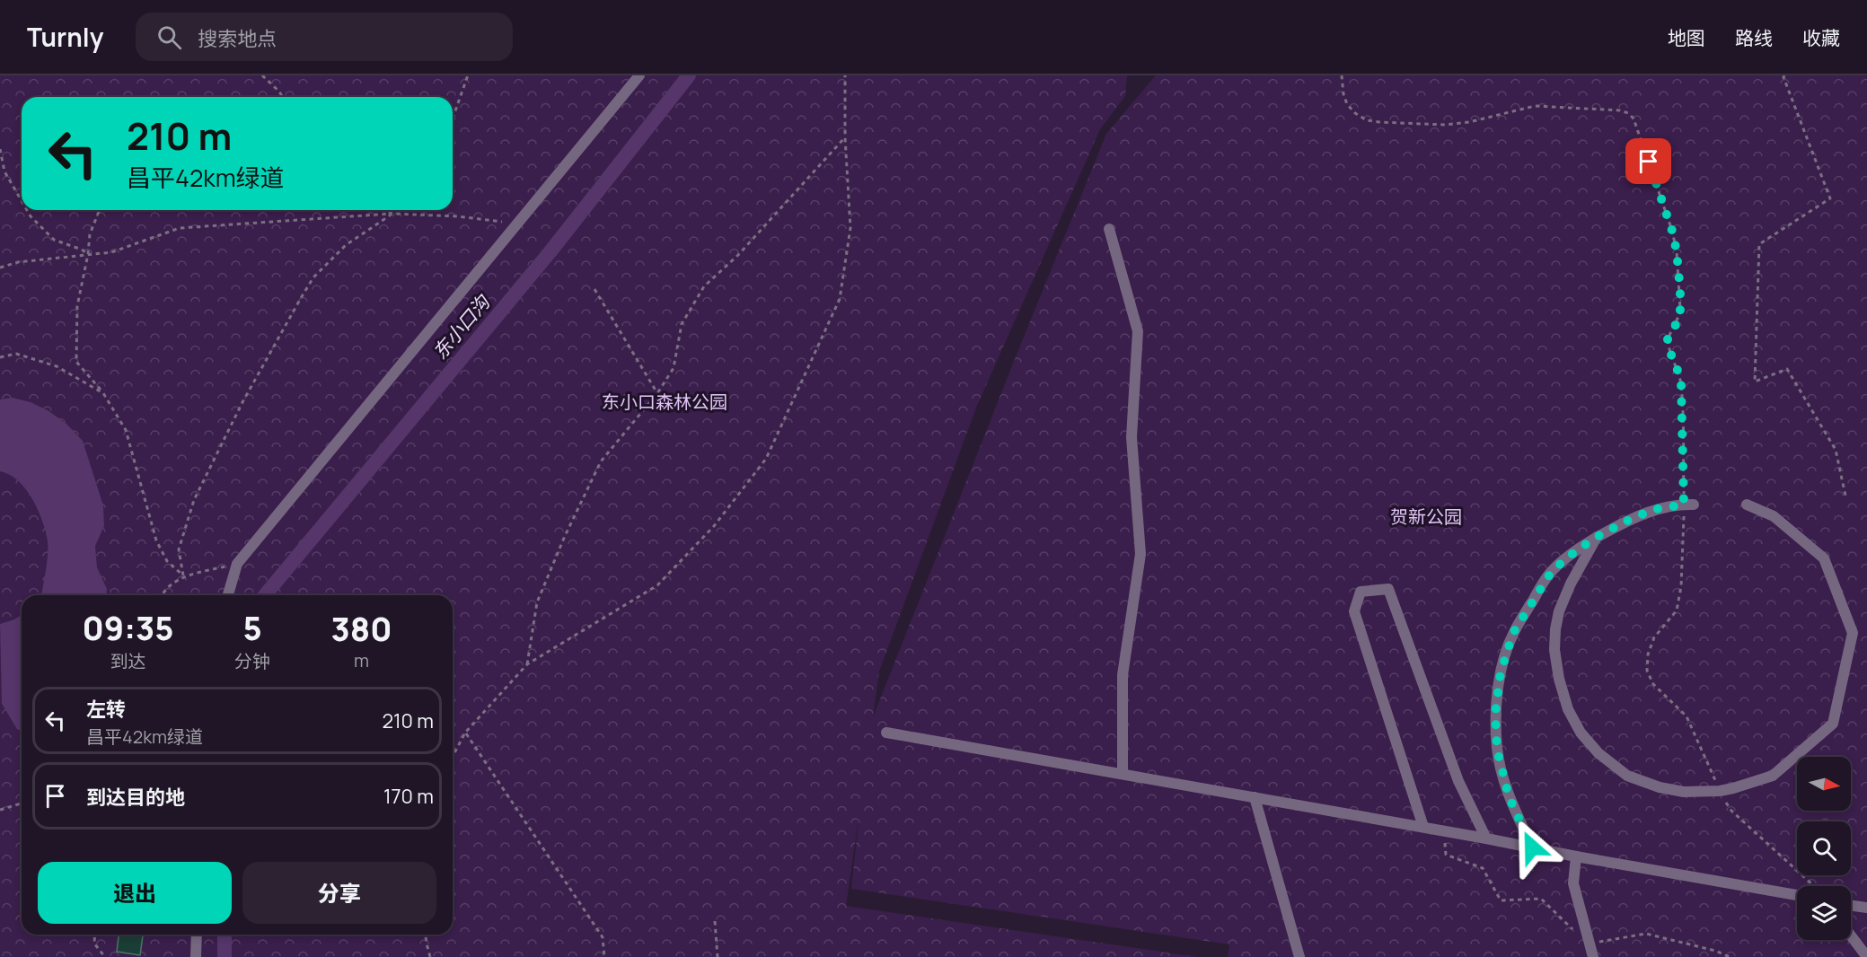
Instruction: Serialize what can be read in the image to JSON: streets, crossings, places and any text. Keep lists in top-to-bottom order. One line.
{"water":["东小口沟"],"parks":["东小口森林公园","贺新公园"],"north":"right","page":{"header":"Turnly","search":"搜索地点","nav":["地图","路线","收藏"],"turn":["210 m","昌平42km绿道"],"eta":["09:35","到达","5","分钟","380","m"],"list":[{"name":"左转","note":"昌平42km绿道","value":"210 m"},{"name":"到达目的地","value":"170 m"}],"buttons":["退出","分享"]}}
